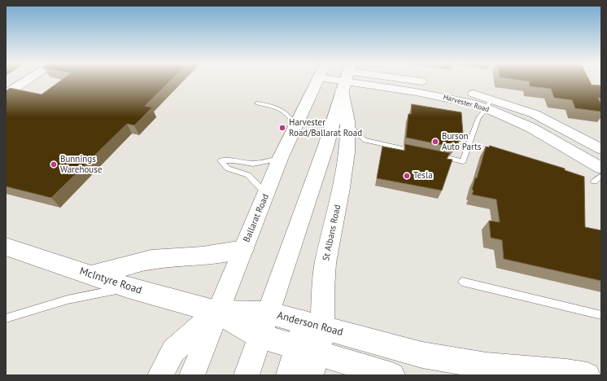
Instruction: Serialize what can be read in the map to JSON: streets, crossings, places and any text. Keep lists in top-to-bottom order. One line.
{"streets":{"main road":["Ballarat Road","St Albans Road","McIntyre Road","Anderson Road"],"street":["Harvester Road"]},"crossings":[["Ballarat Road","McIntyre Road"],["Ballarat Road","Anderson Road"],["St Albans Road","Anderson Road"],["McIntyre Road","Anderson Road"]],"places":["Harvester Road/Ballarat Road","Burson Auto Parts","Bunnings Warehouse","Tesla"]}
